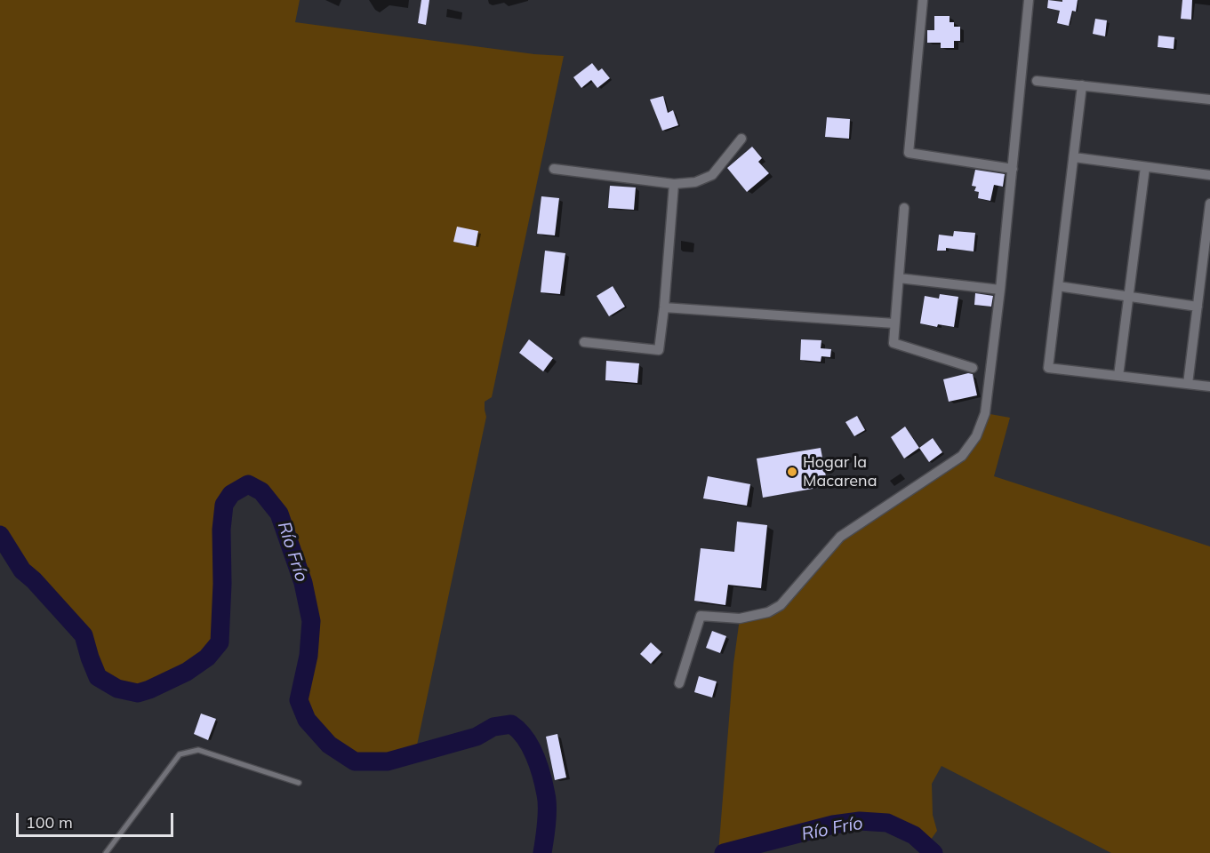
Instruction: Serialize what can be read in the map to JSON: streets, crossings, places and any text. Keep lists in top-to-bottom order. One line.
{"water":["Río Frío"],"places":["Hogar la Macarena"],"scale_bar":"100 m"}
